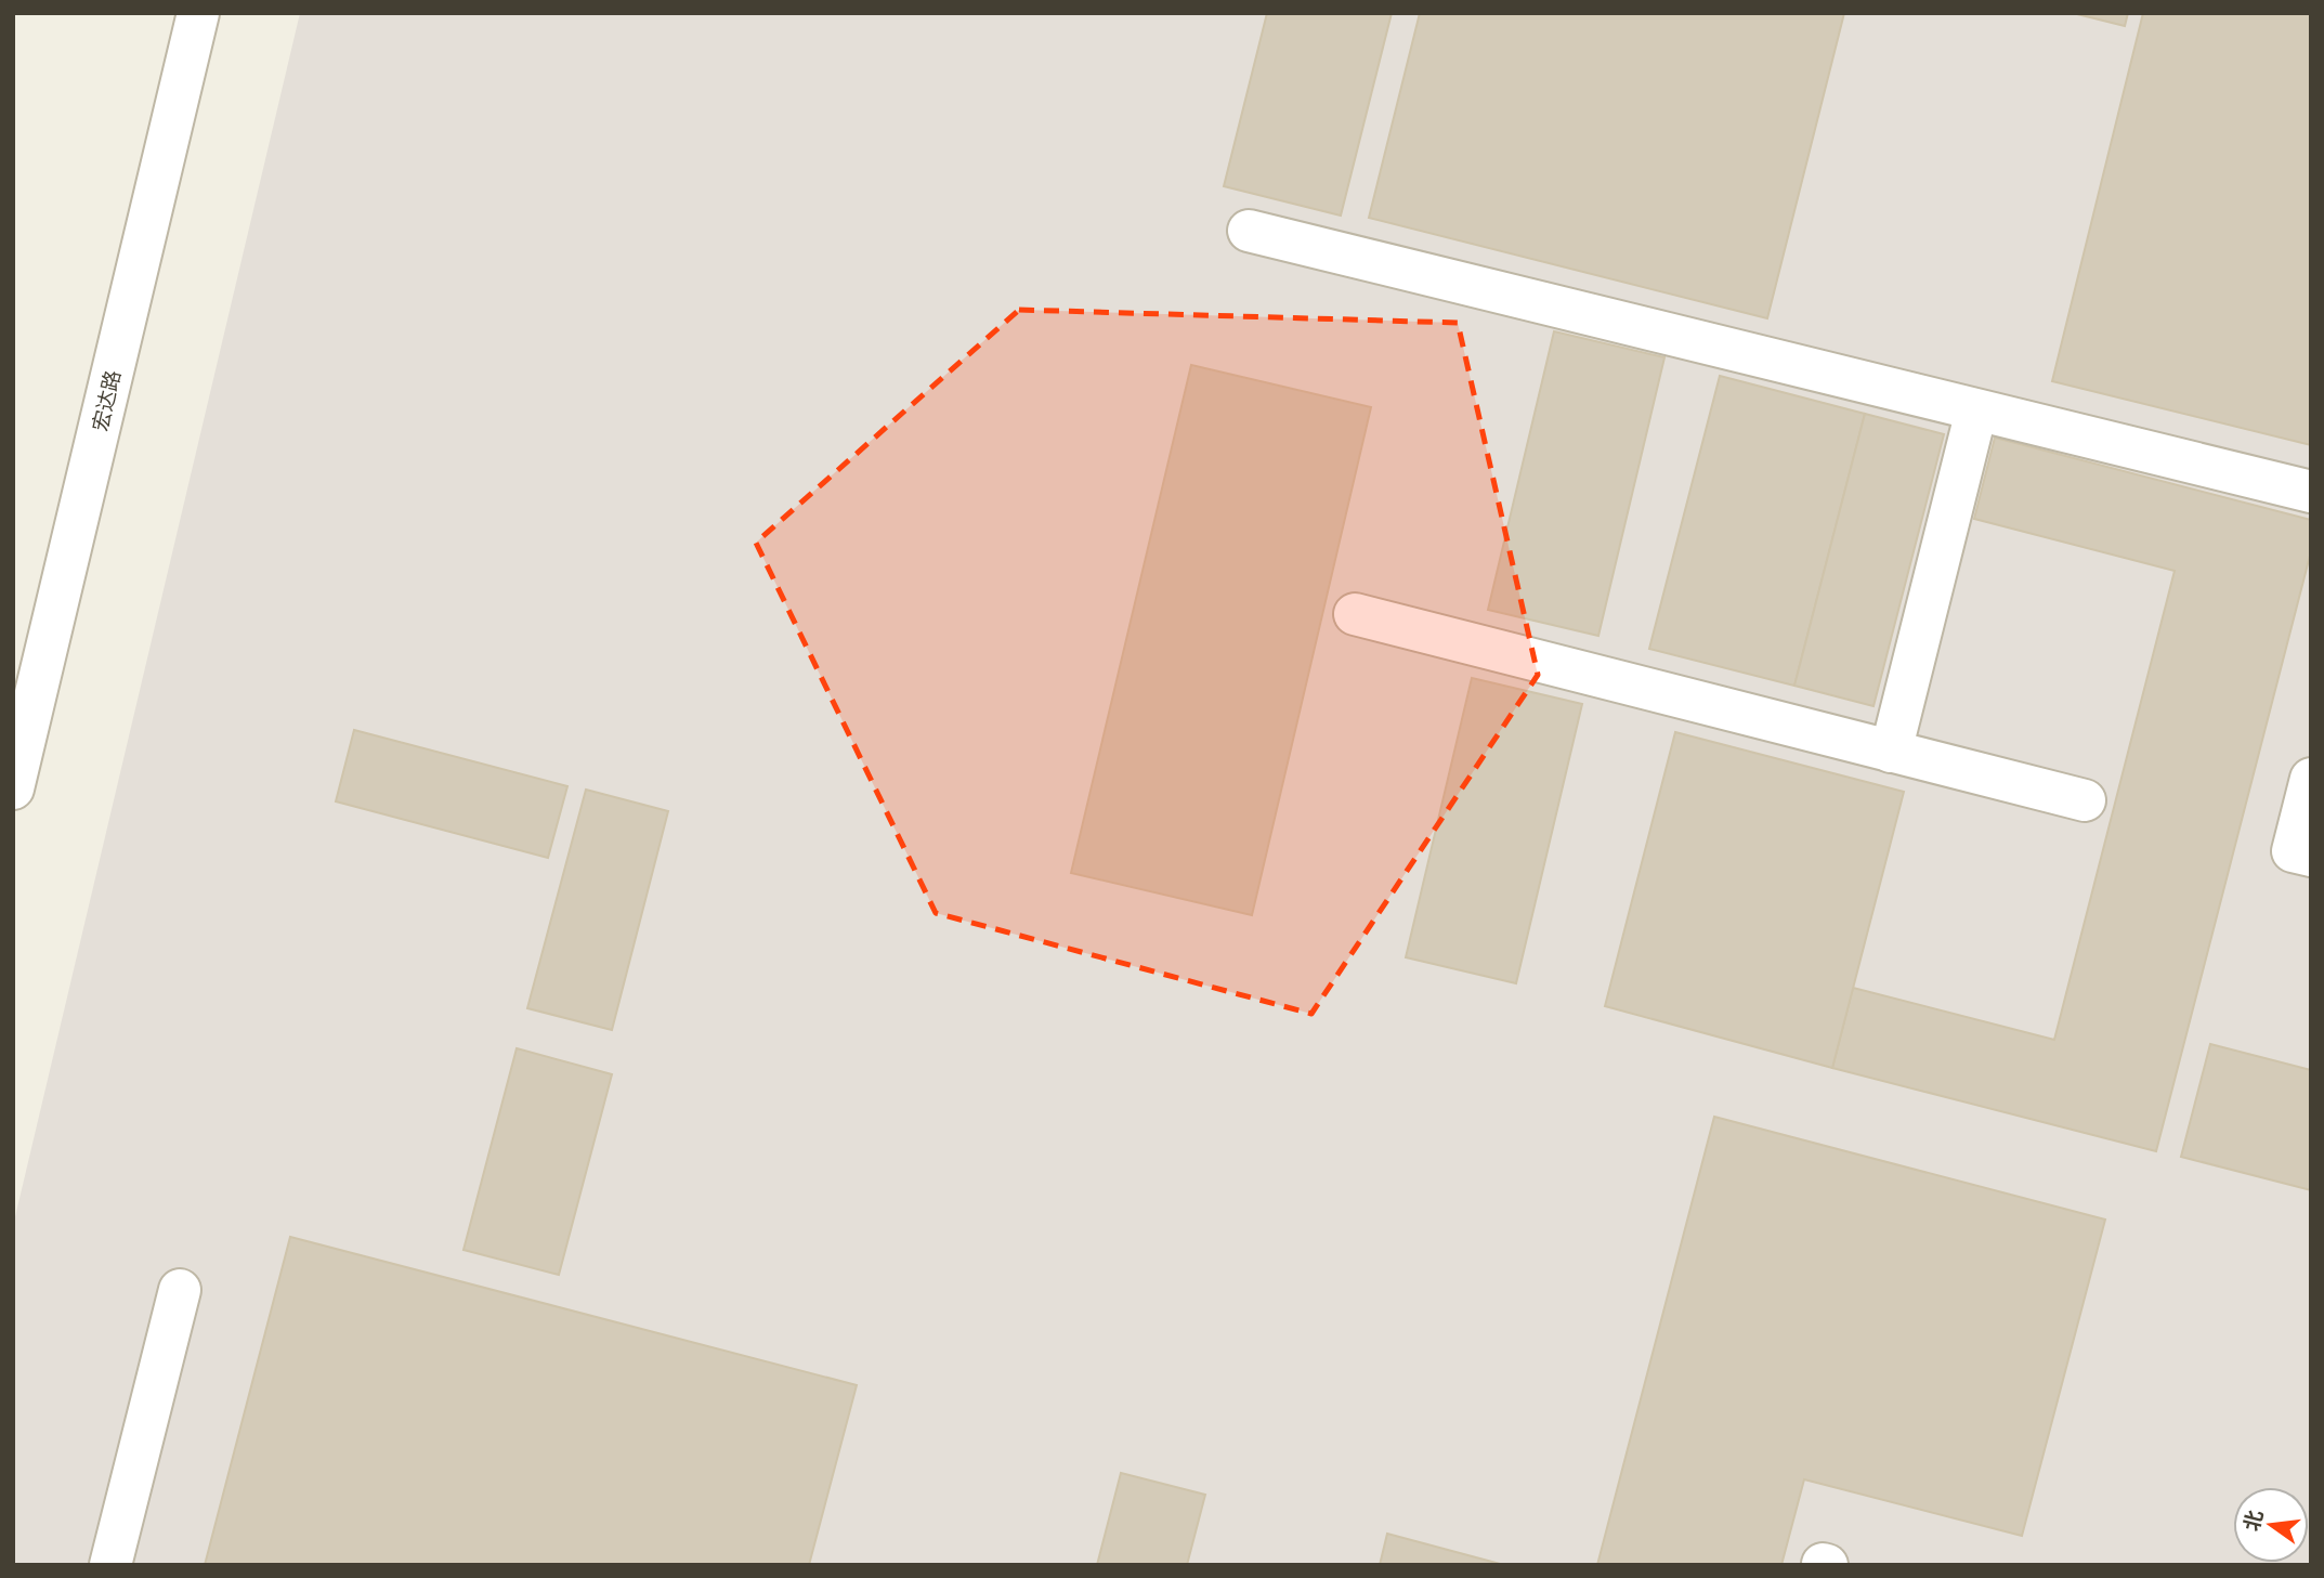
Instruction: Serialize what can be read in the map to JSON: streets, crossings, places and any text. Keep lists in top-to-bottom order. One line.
{"streets":{"street":["宏达路"]},"north":"left"}
